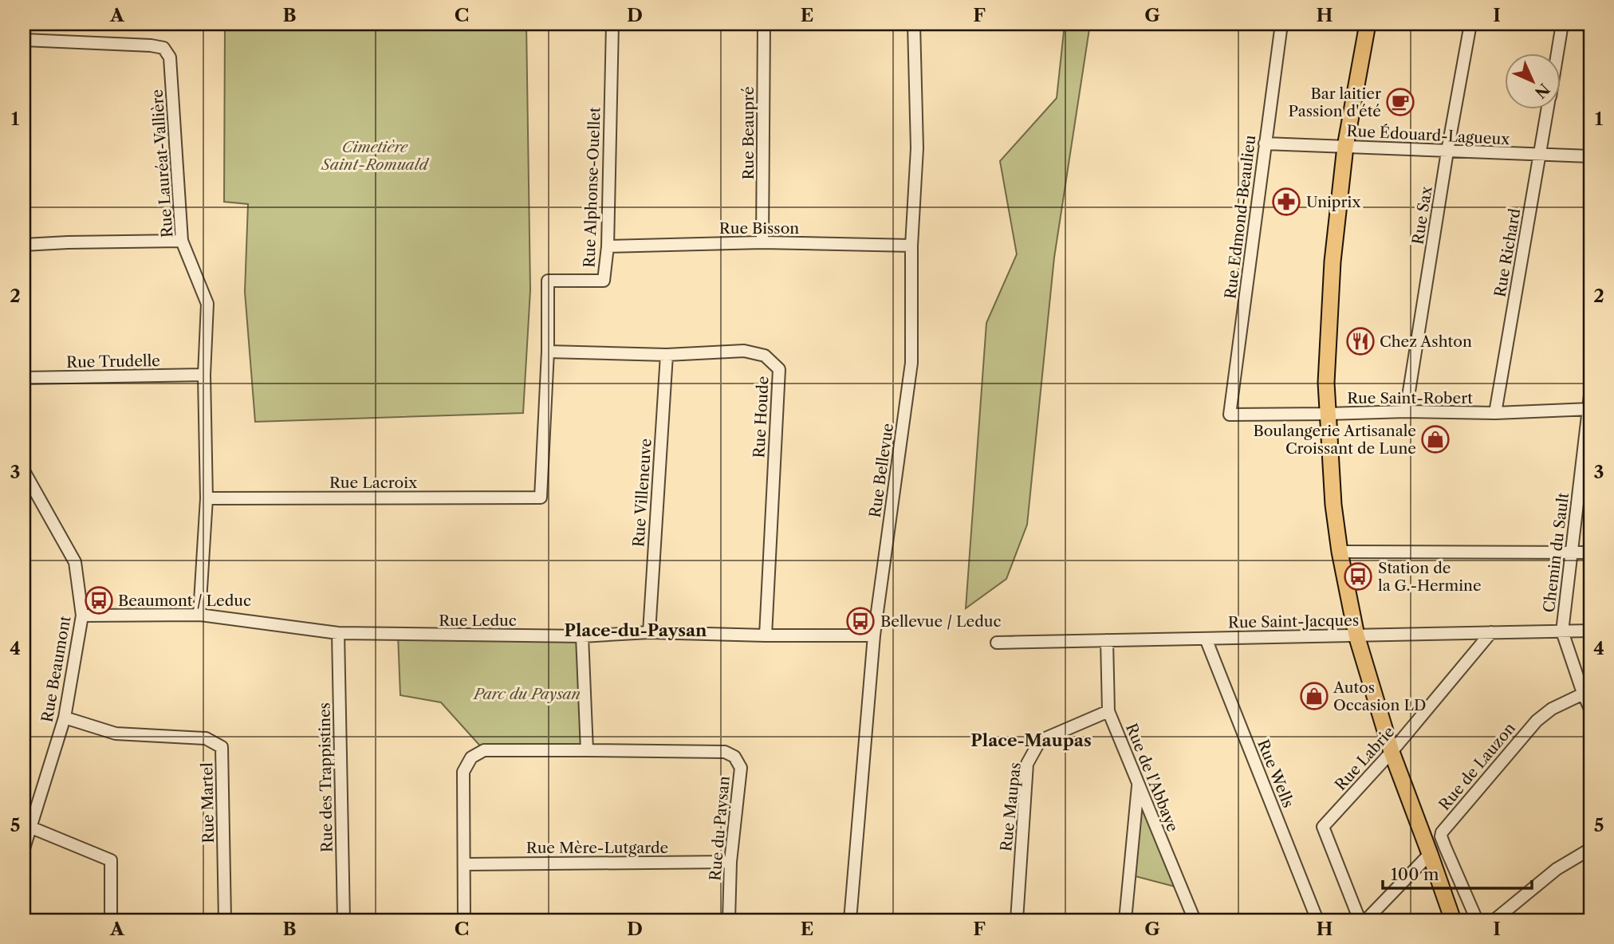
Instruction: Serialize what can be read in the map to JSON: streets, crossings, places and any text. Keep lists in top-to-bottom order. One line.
{"streets":{"street":["Rue Beaupré","Rue Édouard-Lagueux","Rue Lauréat-Vallière","Rue Alphonse-Ouellet","Rue Sax","Rue Edmond-Beaulieu","Rue Bisson","Rue Richard","Rue Trudelle","Rue Saint-Robert","Rue Houde","Rue Bellevue","Rue Lacroix","Rue Villeneuve","Chemin du Sault","Rue Leduc","Rue Saint-Jacques","Rue Beaumont","Rue Labrie","Rue de Lauzon","Rue Wells","Rue des Trappistines","Rue de l'Abbaye","Rue Martel","Rue Maupas","Rue du Paysan","Rue Mère-Lutgarde"]},"crossings":[["Rue Beaupré","Rue Bisson"],["Rue Édouard-Lagueux","Rue Sax"],["Rue Édouard-Lagueux","Rue Edmond-Beaulieu"],["Rue Édouard-Lagueux","Rue Richard"],["Rue Lauréat-Vallière","Rue Trudelle"],["Rue Lauréat-Vallière","Rue Lacroix"],["Rue Lauréat-Vallière","Rue Leduc"],["Rue Alphonse-Ouellet","Rue Bisson"],["Rue Alphonse-Ouellet","Rue Houde"],["Rue Alphonse-Ouellet","Rue Lacroix"],["Rue Sax","Rue Saint-Robert"],["Rue Edmond-Beaulieu","Rue Saint-Robert"],["Rue Bisson","Rue Bellevue"],["Rue Richard","Rue Saint-Robert"],["Rue Saint-Robert","Chemin du Sault"],["Rue Houde","Rue Villeneuve"],["Rue Houde","Rue Leduc"],["Rue Bellevue","Rue Leduc"],["Rue Villeneuve","Rue Leduc"],["Chemin du Sault","Rue Saint-Jacques"],["Chemin du Sault","Rue de Lauzon"],["Rue Leduc","Rue Beaumont"],["Rue Leduc","Rue des Trappistines"],["Rue Saint-Jacques","Rue Labrie"],["Rue Saint-Jacques","Rue Wells"],["Rue Saint-Jacques","Rue de l'Abbaye"],["Rue Beaumont","Rue Martel"],["Rue de l'Abbaye","Rue Maupas"],["Rue du Paysan","Rue Mère-Lutgarde"]],"districts":["Place-du-Paysan","Place-Maupas"],"parks":["Cimetière Saint-Romuald","Parc du Paysan"],"places":{"cafe":["Bar laitier Passion d'été"],"pharmacy":["Uniprix"],"restaurant":["Chez Ashton"],"shop":["Boulangerie Artisanale Croissant de Lune","Autos Occasion LD"],"bus stop":["Station de la G.-Hermine","Beaumont / Leduc","Bellevue / Leduc"]},"scale_bar":"100 m","north":"bottom right","grid":{"columns":["A","B","C","D","E","F","G","H","I"],"rows":["1","2","3","4","5"]}}
